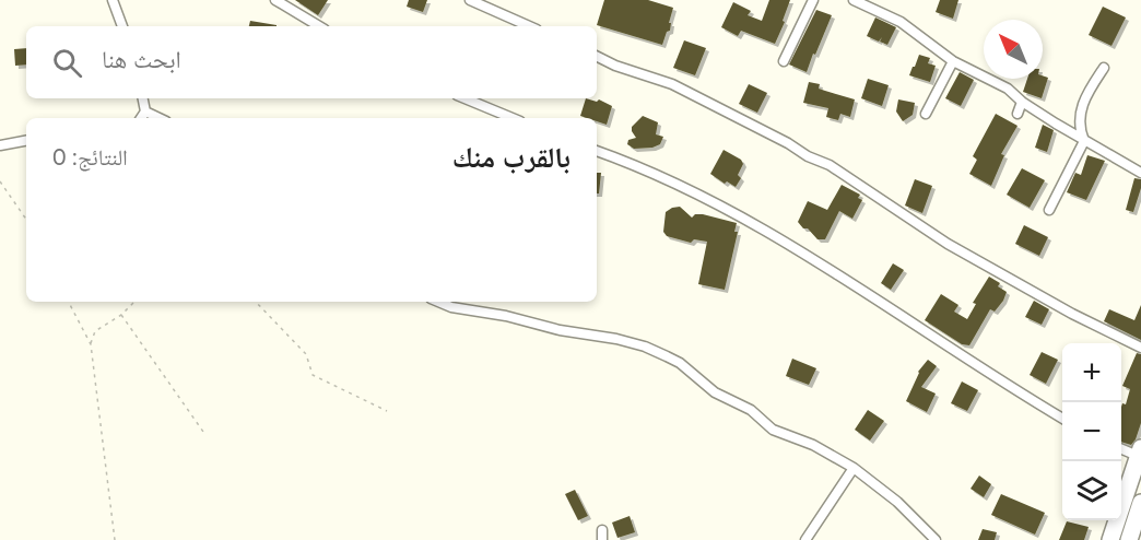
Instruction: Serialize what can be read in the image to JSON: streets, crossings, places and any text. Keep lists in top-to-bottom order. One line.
{"north":"top left","page":{"search":"ابحث هنا","heading":["بالقرب منك","النتائج: 0"],"map_buttons":["+","−"]}}
